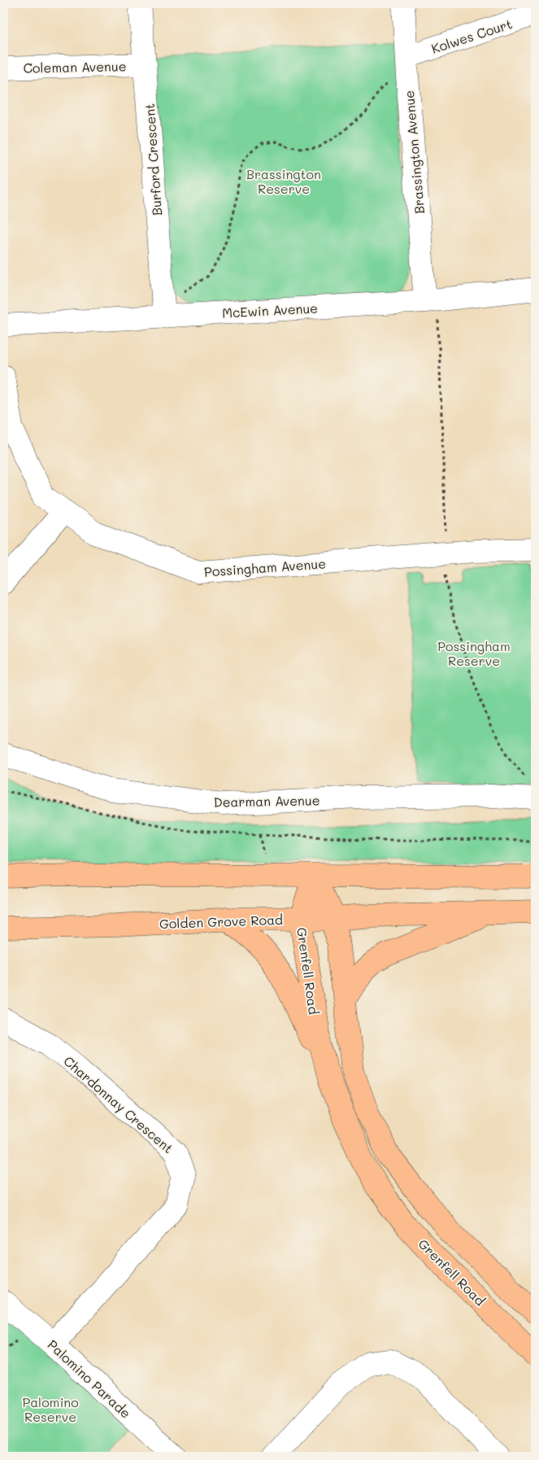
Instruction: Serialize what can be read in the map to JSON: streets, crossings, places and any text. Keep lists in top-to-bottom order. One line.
{"streets":{"main road":["Golden Grove Road","Grenfell Road"],"street":["Kolwes Court","Coleman Avenue","Brassington Avenue","Burford Crescent","McEwin Avenue","Possingham Avenue","Dearman Avenue","Chardonnay Crescent","Palomino Parade"]},"crossings":[["Kolwes Court","Brassington Avenue"],["Coleman Avenue","Burford Crescent"],["Brassington Avenue","McEwin Avenue"],["Burford Crescent","McEwin Avenue"],["Golden Grove Road","Grenfell Road"],["Chardonnay Crescent","Palomino Parade"]],"parks":["Brassington Reserve","Possingham Reserve","Palomino Reserve"]}
